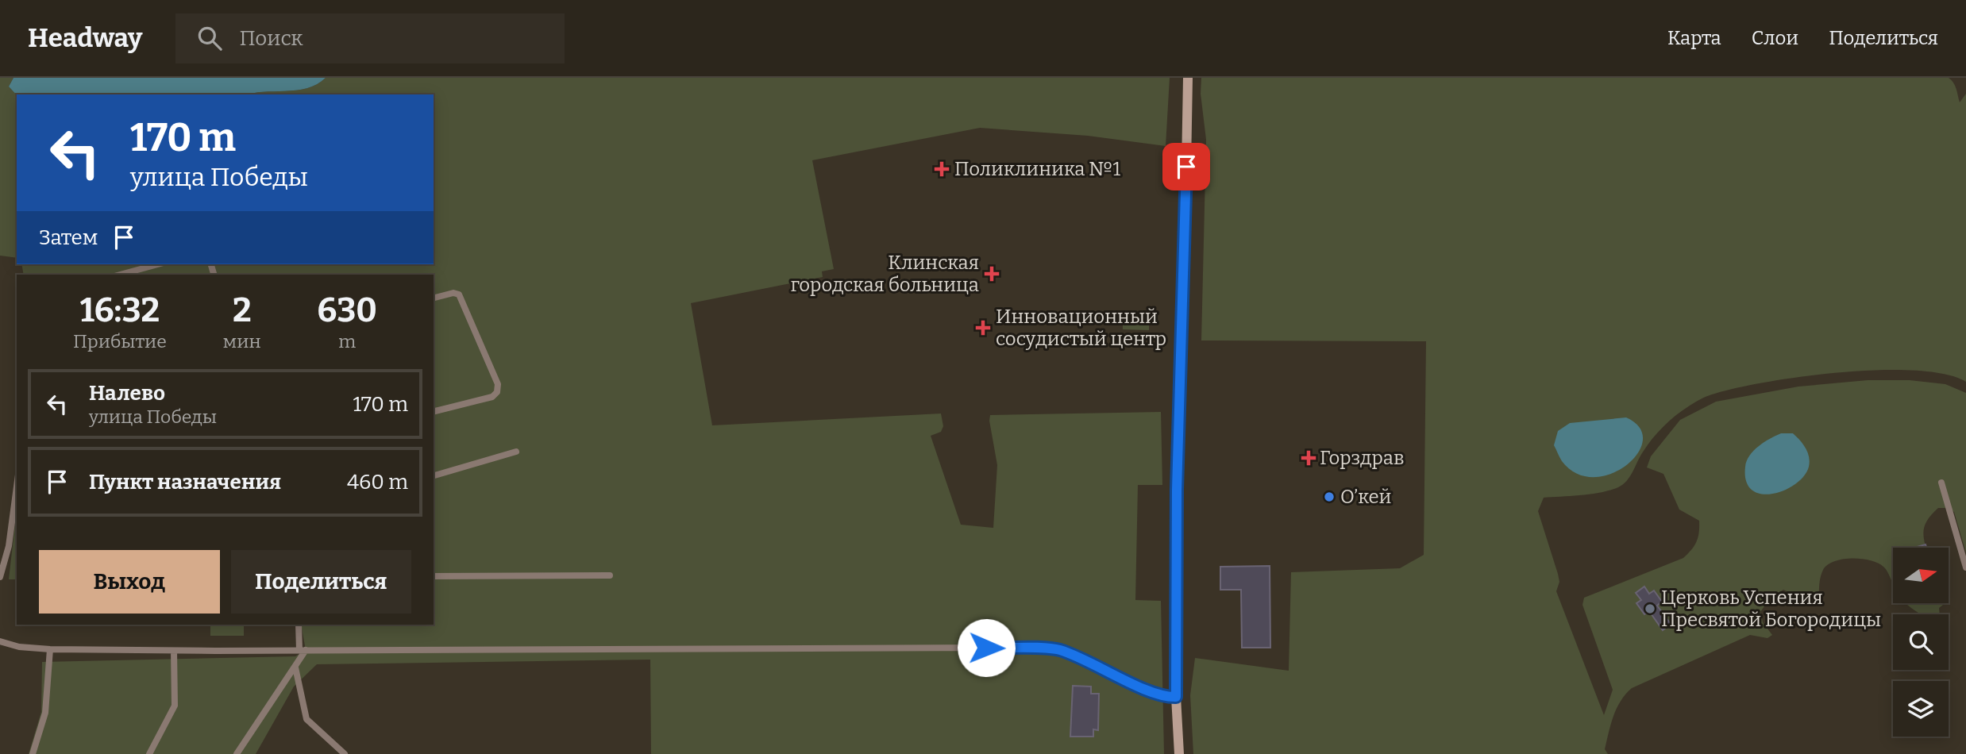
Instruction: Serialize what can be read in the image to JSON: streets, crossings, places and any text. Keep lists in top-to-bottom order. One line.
{"places":{"health":["Поликлиника №1","Клинская городская больница","Инновационный сосудистый центр","Горздрав"],"other":["О’кей","Церковь Успения Пресвятой Богородицы"]},"north":"right","page":{"header":"Headway","search":"Поиск","nav":["Карта","Слои","Поделиться"],"turn":["170 m","улица Победы"],"then":"Затем","eta":["16:32","Прибытие","2","мин","630","m"],"list":[{"name":"Налево","note":"улица Победы","value":"170 m"},{"name":"Пункт назначения","value":"460 m"}],"buttons":["Выход","Поделиться"]}}
